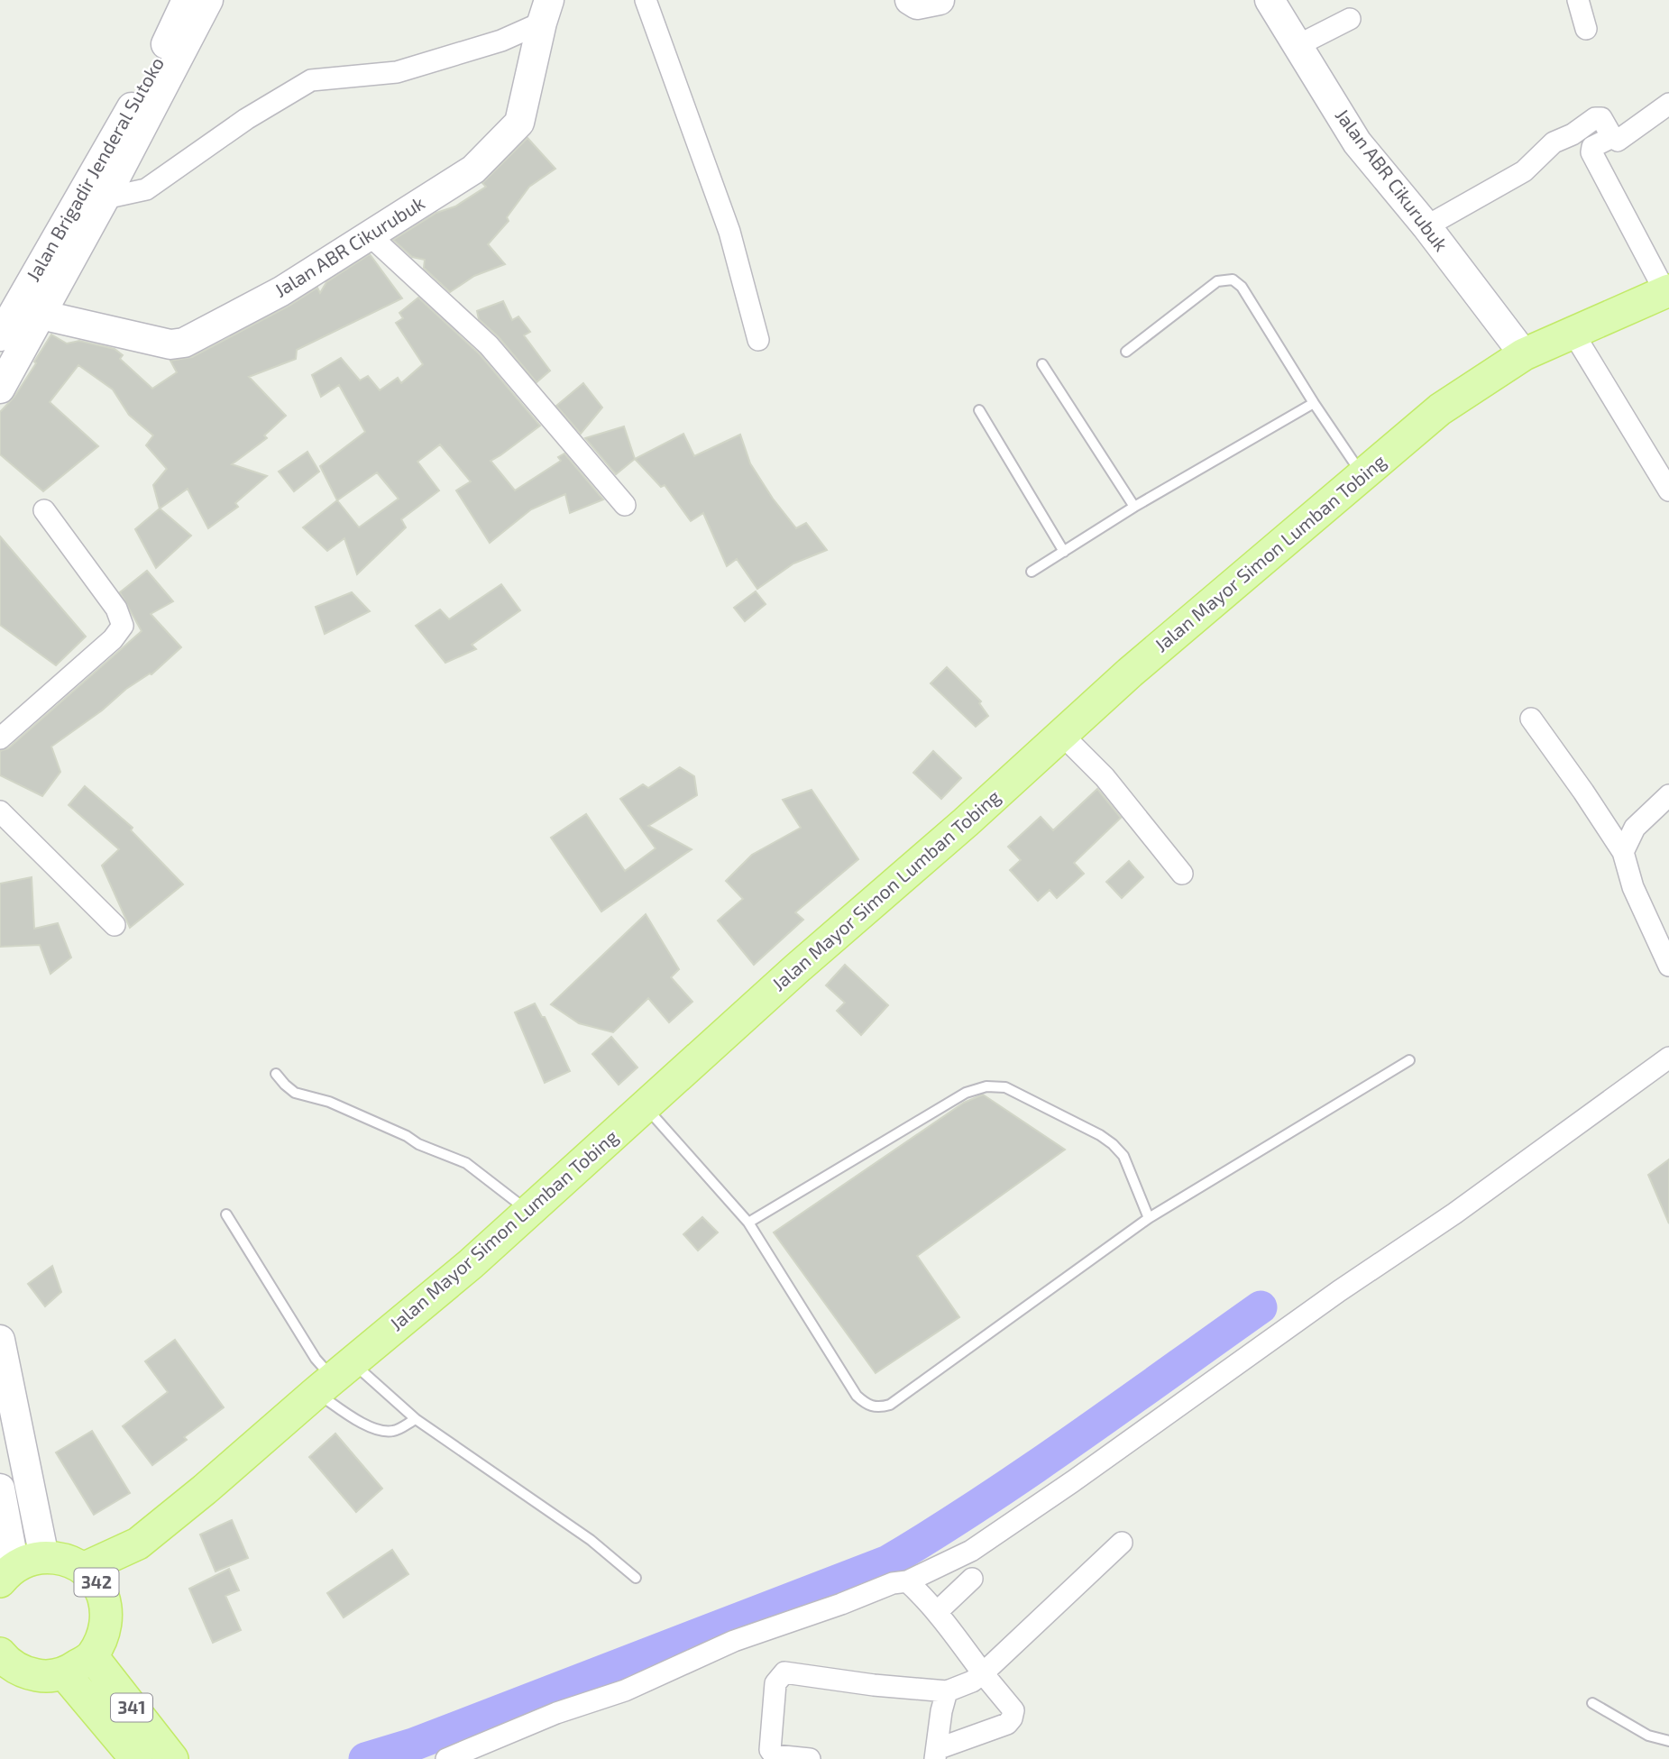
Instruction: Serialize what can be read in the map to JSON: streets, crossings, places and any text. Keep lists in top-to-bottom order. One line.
{"streets":{"main road":["Jalan Mayor Simon Lumban Tobing","342","341"],"street":["Jalan Brigadir Jenderal Sutoko","Jalan ABR Cikurubuk"]},"crossings":[["Jalan ABR Cikurubuk","Jalan Mayor Simon Lumban Tobing"],["Jalan Mayor Simon Lumban Tobing","342"],["342","341"]]}
